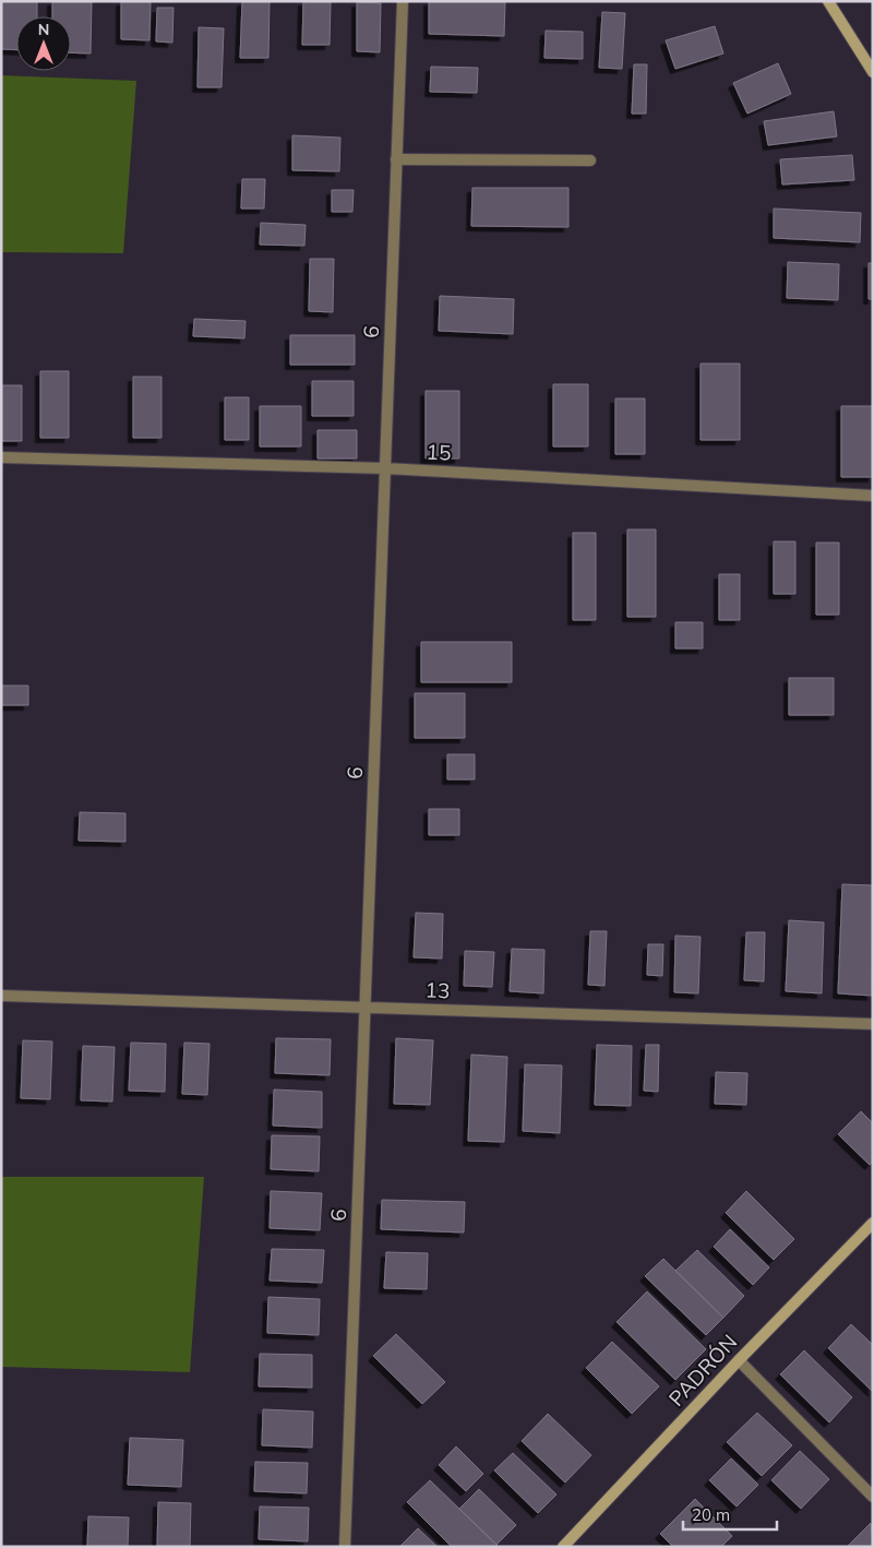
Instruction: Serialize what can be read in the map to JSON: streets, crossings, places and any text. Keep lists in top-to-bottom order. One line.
{"streets":{"street":["6","15","13","PADRÓN"]},"crossings":[["6","15"],["6","13"]],"scale_bar":"20 m","north":"top"}
